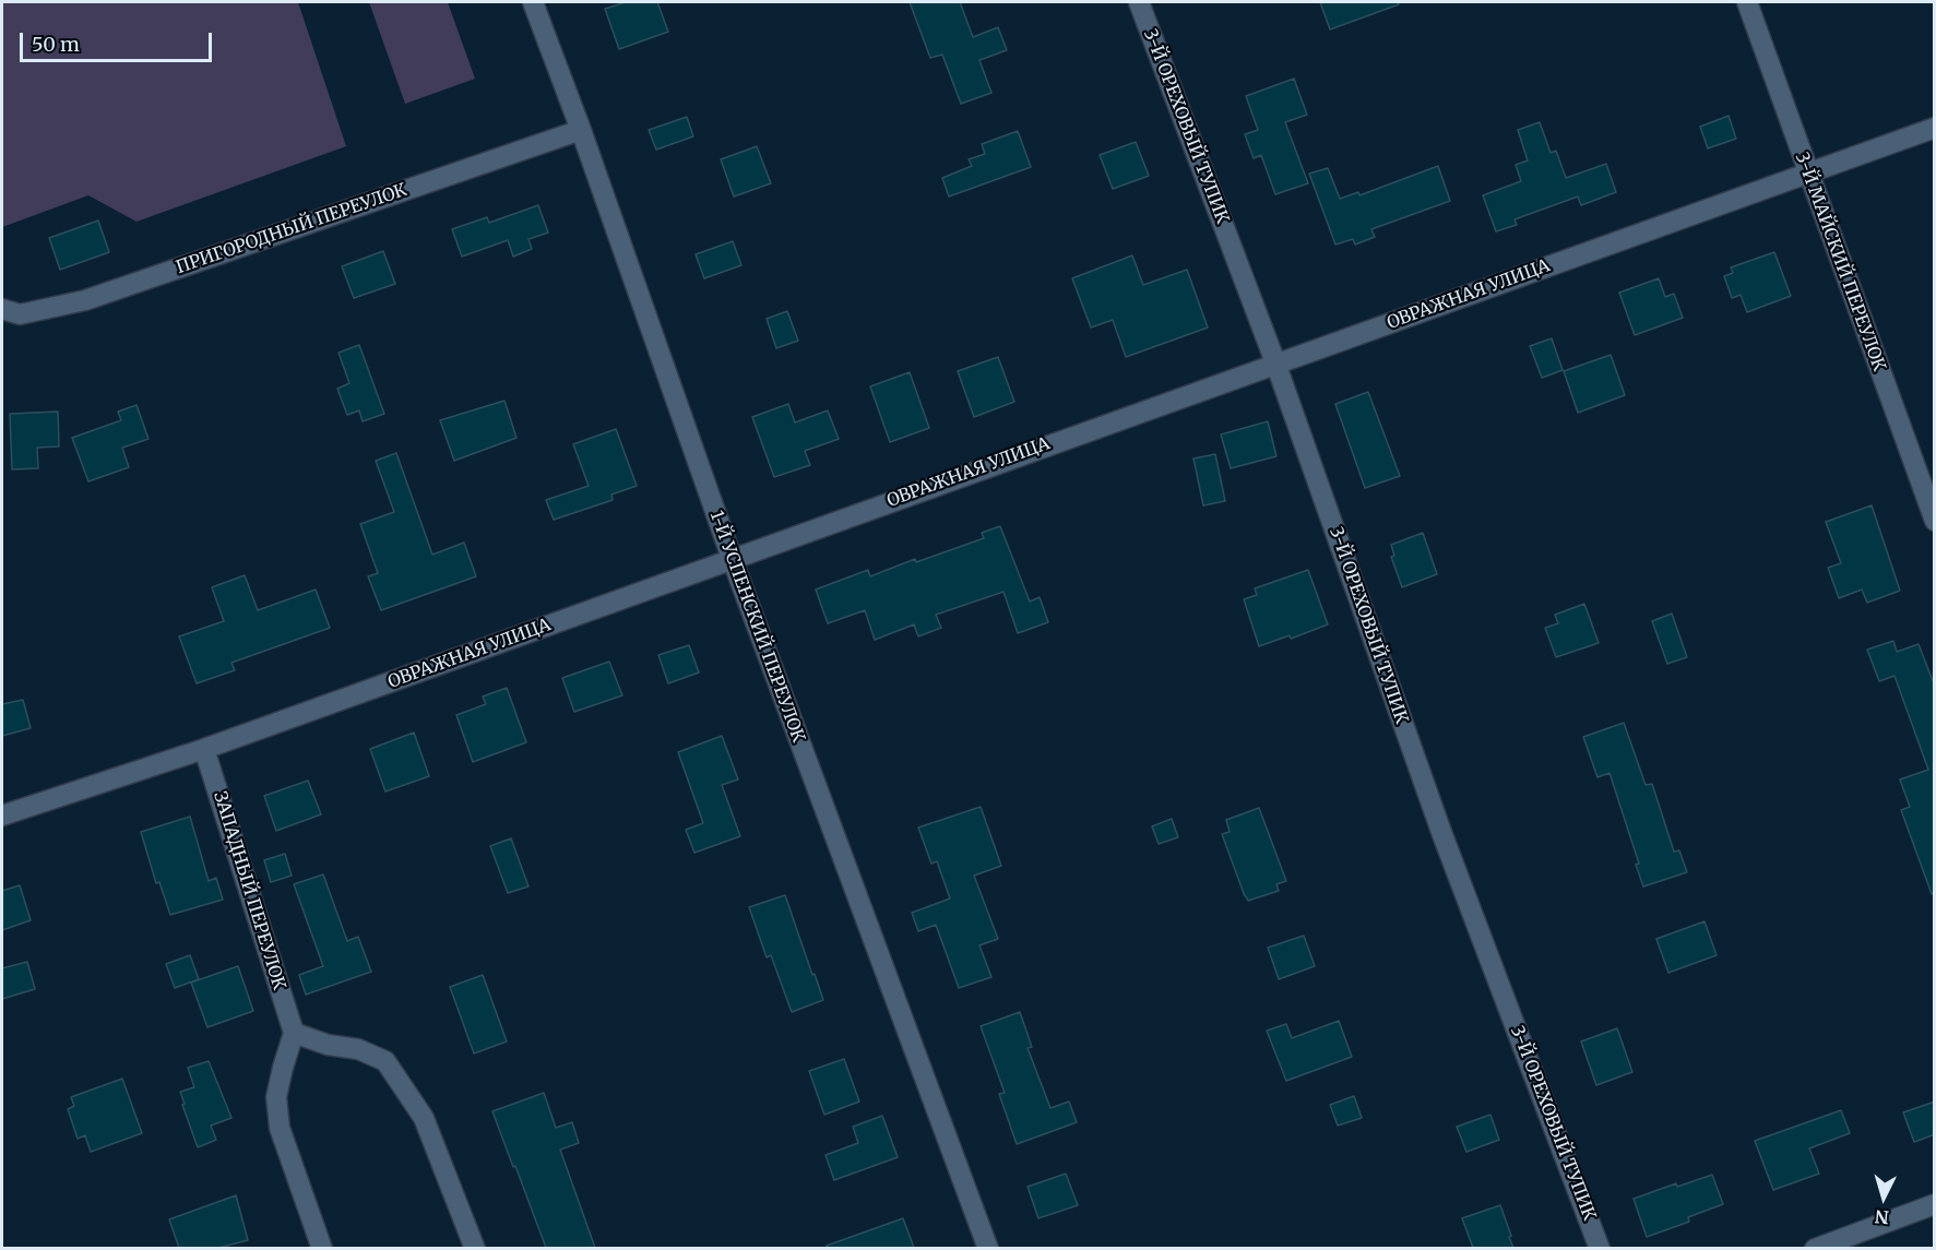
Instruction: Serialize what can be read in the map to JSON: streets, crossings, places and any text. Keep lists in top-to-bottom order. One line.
{"streets":{"street":["3-Й ОРЕХОВЫЙ ТУПИК","ПРИГОРОДНЫЙ ПЕРЕУЛОК","3-Й МАЙСКИЙ ПЕРЕУЛОК","ОВРАЖНАЯ УЛИЦА","1-Й УСПЕНСКИЙ ПЕРЕУЛОК","ЗАПАДНЫЙ ПЕРЕУЛОК"]},"crossings":[["3-Й ОРЕХОВЫЙ ТУПИК","ОВРАЖНАЯ УЛИЦА"],["ПРИГОРОДНЫЙ ПЕРЕУЛОК","1-Й УСПЕНСКИЙ ПЕРЕУЛОК"],["3-Й МАЙСКИЙ ПЕРЕУЛОК","ОВРАЖНАЯ УЛИЦА"],["ОВРАЖНАЯ УЛИЦА","1-Й УСПЕНСКИЙ ПЕРЕУЛОК"],["ОВРАЖНАЯ УЛИЦА","ЗАПАДНЫЙ ПЕРЕУЛОК"]],"scale_bar":"50 m","north":"bottom"}
